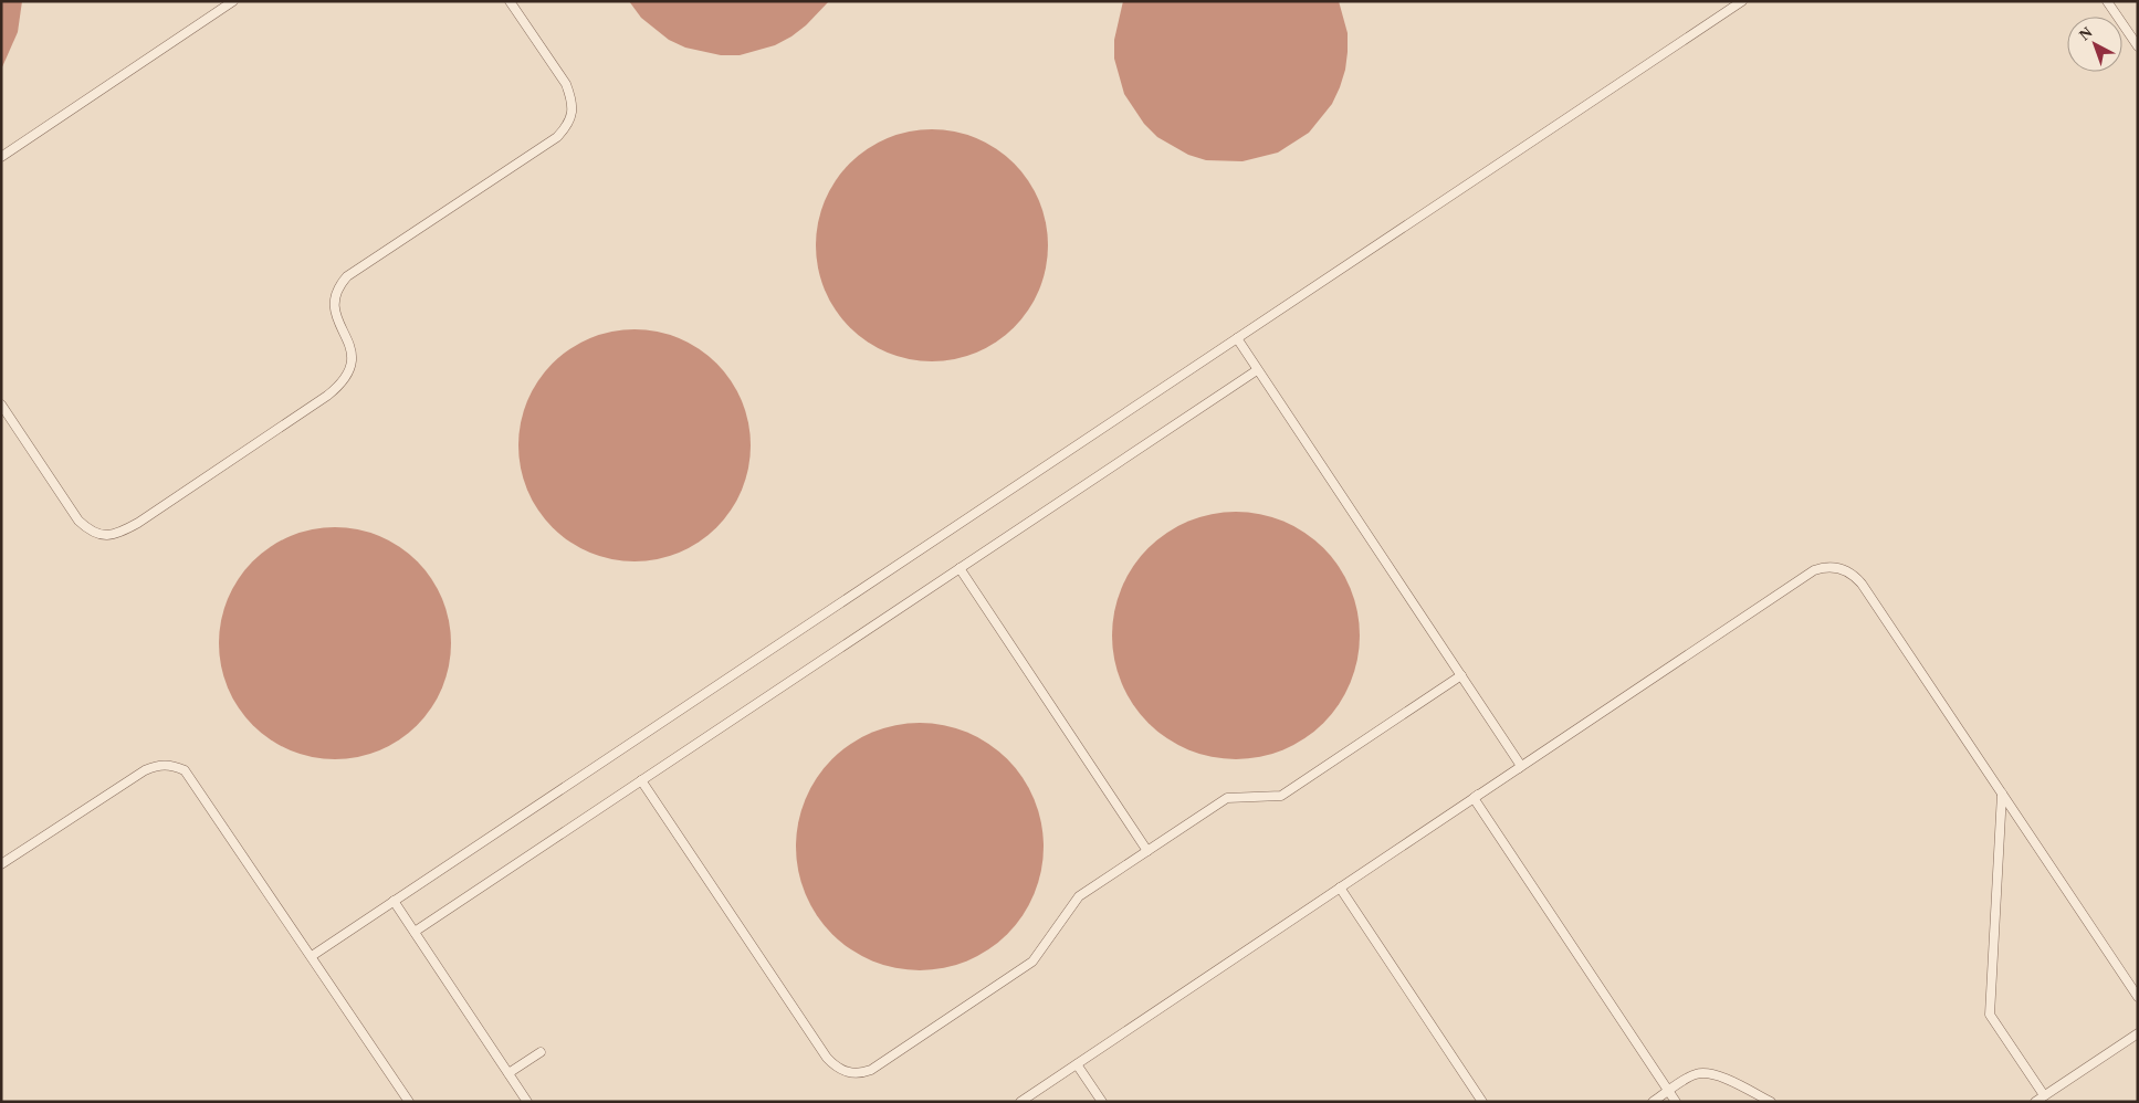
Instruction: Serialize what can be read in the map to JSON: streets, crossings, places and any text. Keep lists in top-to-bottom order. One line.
{"north":"top left"}
